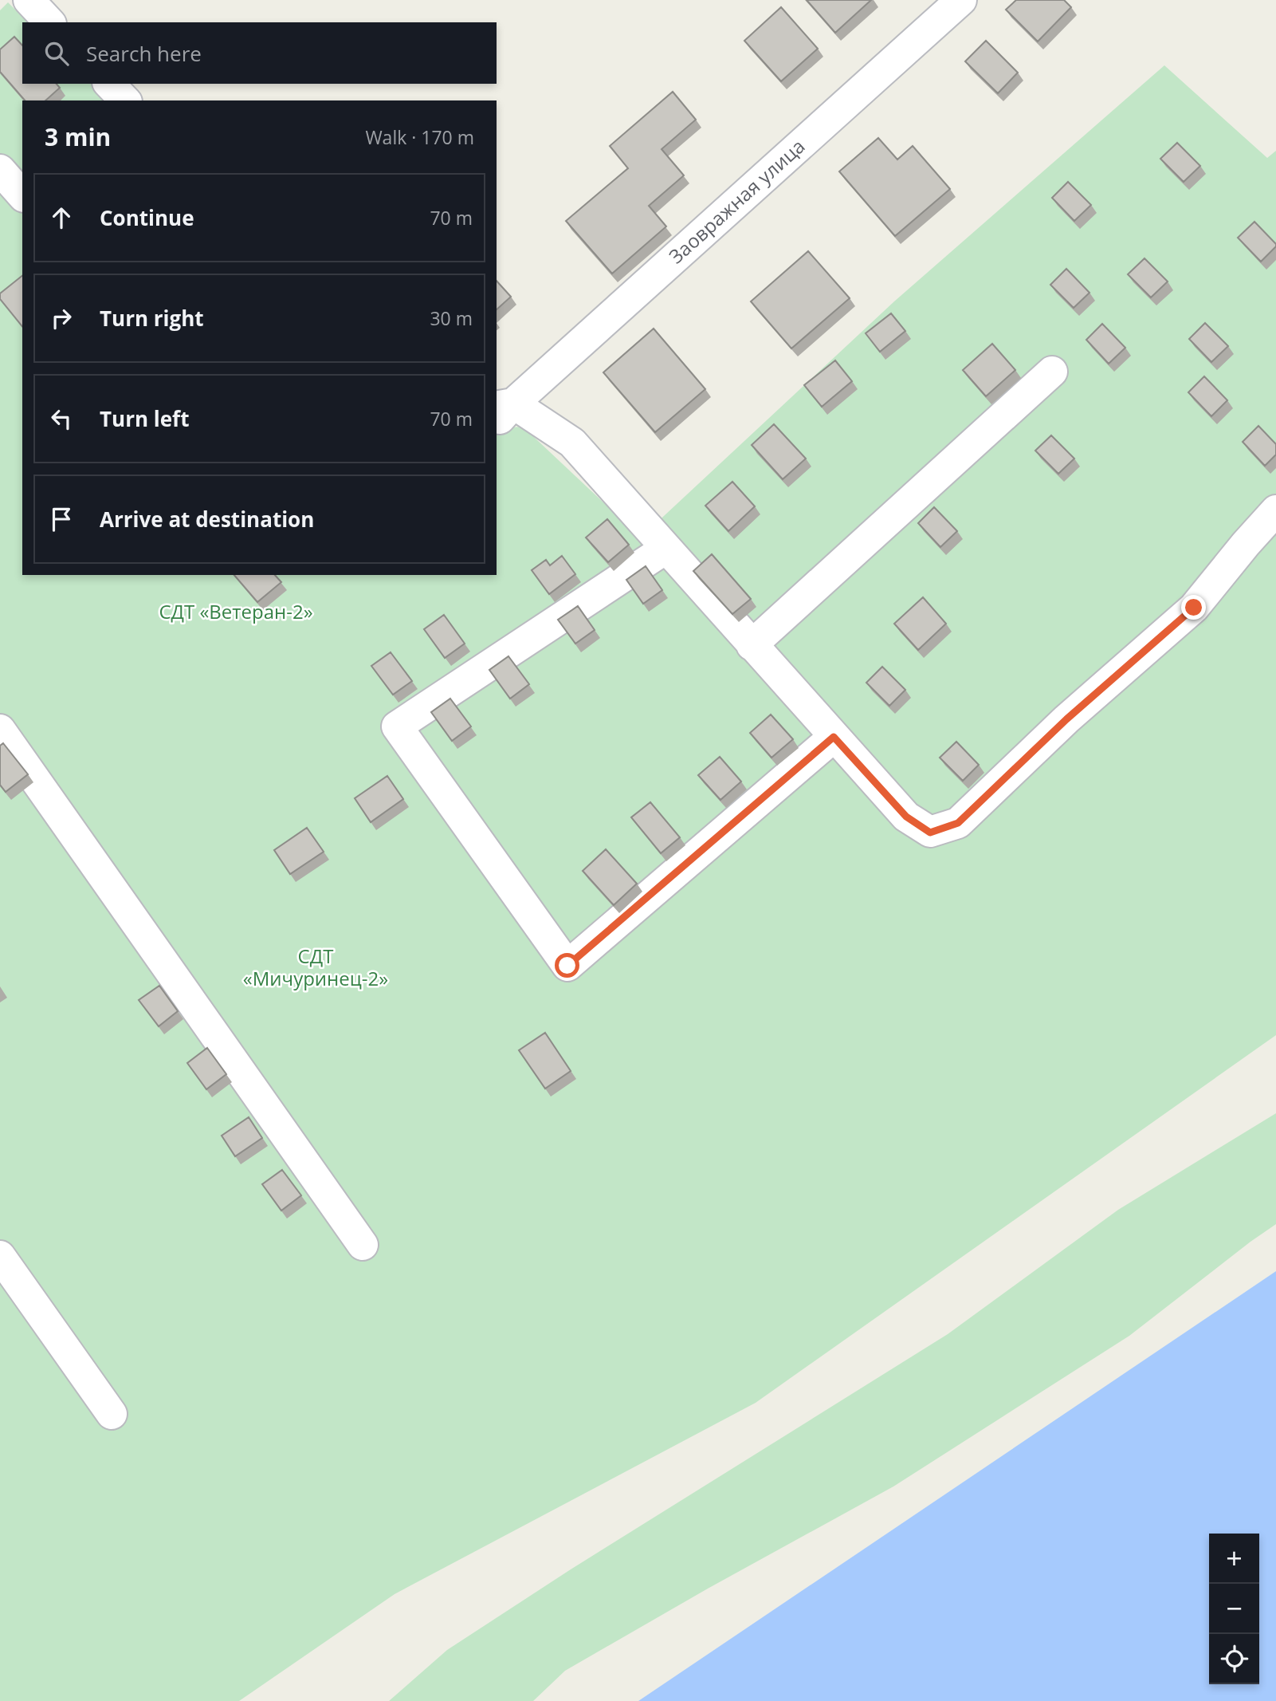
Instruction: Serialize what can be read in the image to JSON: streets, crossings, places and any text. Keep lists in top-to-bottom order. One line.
{"streets":{"street":["Заовражная улица"]},"parks":["СДТ «Ветеран-2»","СДТ «Мичуринец-2»"],"page":{"search":"Search here","heading":["3 min","Walk · 170 m"],"list":[["Continue","70 m"],["Turn right","30 m"],["Turn left","70 m"],"Arrive at destination"],"map_buttons":["+","−"]}}
